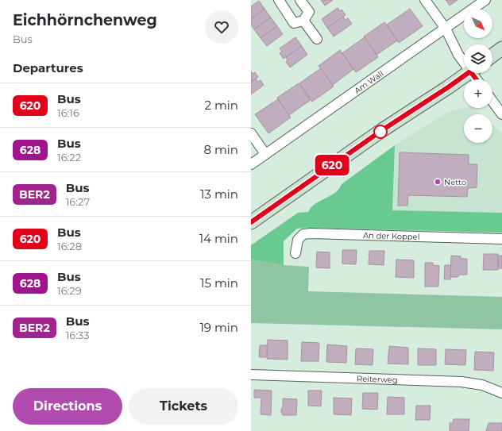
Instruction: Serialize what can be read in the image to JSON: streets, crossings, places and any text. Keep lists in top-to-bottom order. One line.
{"streets":{"street":["Am Wall","An der Koppel","Reiterweg"]},"places":["Netto"],"lines":["bus line 620"],"north":"bottom right","page":{"heading":[["Eichhörnchenweg","Bus"],"Departures"],"on_map":"620","map_buttons":["+","−"],"list":[{"mark":"620","name":"Bus","note":"16:16","value":"2 min"},{"mark":"628","name":"Bus","note":"16:22","value":"8 min"},{"mark":"BER2","name":"Bus","note":"16:27","value":"13 min"},{"mark":"620","name":"Bus","note":"16:28","value":"14 min"},{"mark":"628","name":"Bus","note":"16:29","value":"15 min"},{"mark":"BER2","name":"Bus","note":"16:33","value":"19 min"}],"buttons":["Directions","Tickets"]}}
